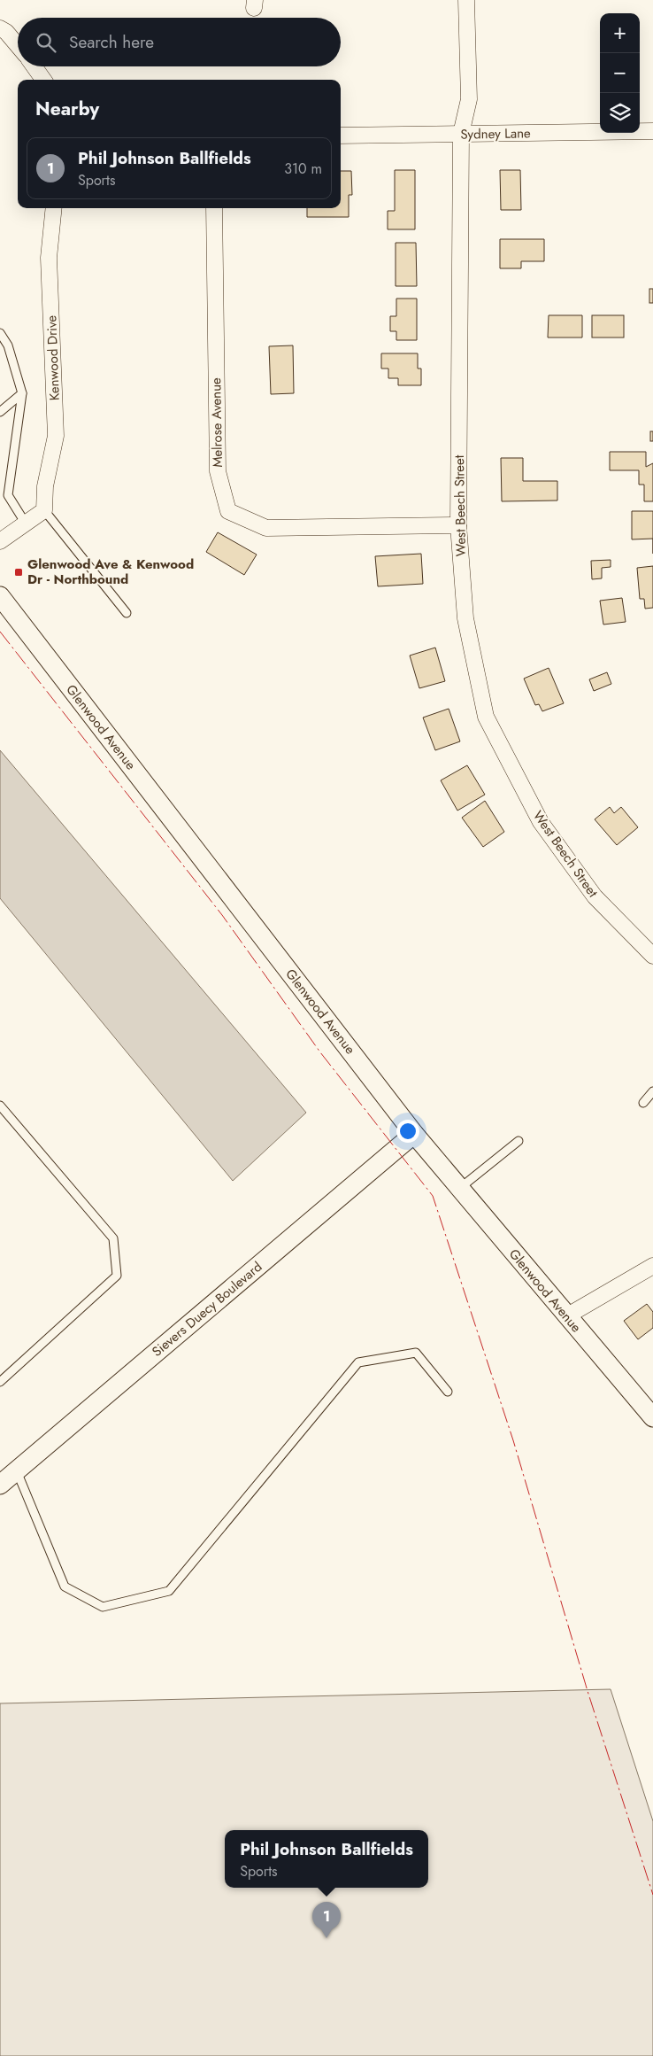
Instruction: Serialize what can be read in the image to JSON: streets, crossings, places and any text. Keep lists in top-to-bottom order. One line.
{"streets":{"street":["Sydney Lane","Kenwood Drive","Melrose Avenue","West Beech Street","Glenwood Avenue","Sievers Duecy Boulevard"]},"crossings":[["Sydney Lane","West Beech Street"],["Melrose Avenue","West Beech Street"],["Glenwood Avenue","Sievers Duecy Boulevard"]],"places":{"transit":["Glenwood Ave & Kenwood Dr - Northbound"]},"page":{"map_buttons":["+","−"],"search":"Search here","heading":"Nearby","list":[{"mark":"1","name":"Phil Johnson Ballfields","note":"Sports","value":"310 m"}],"popup":["Phil Johnson Ballfields","Sports"],"pins":"1"}}
